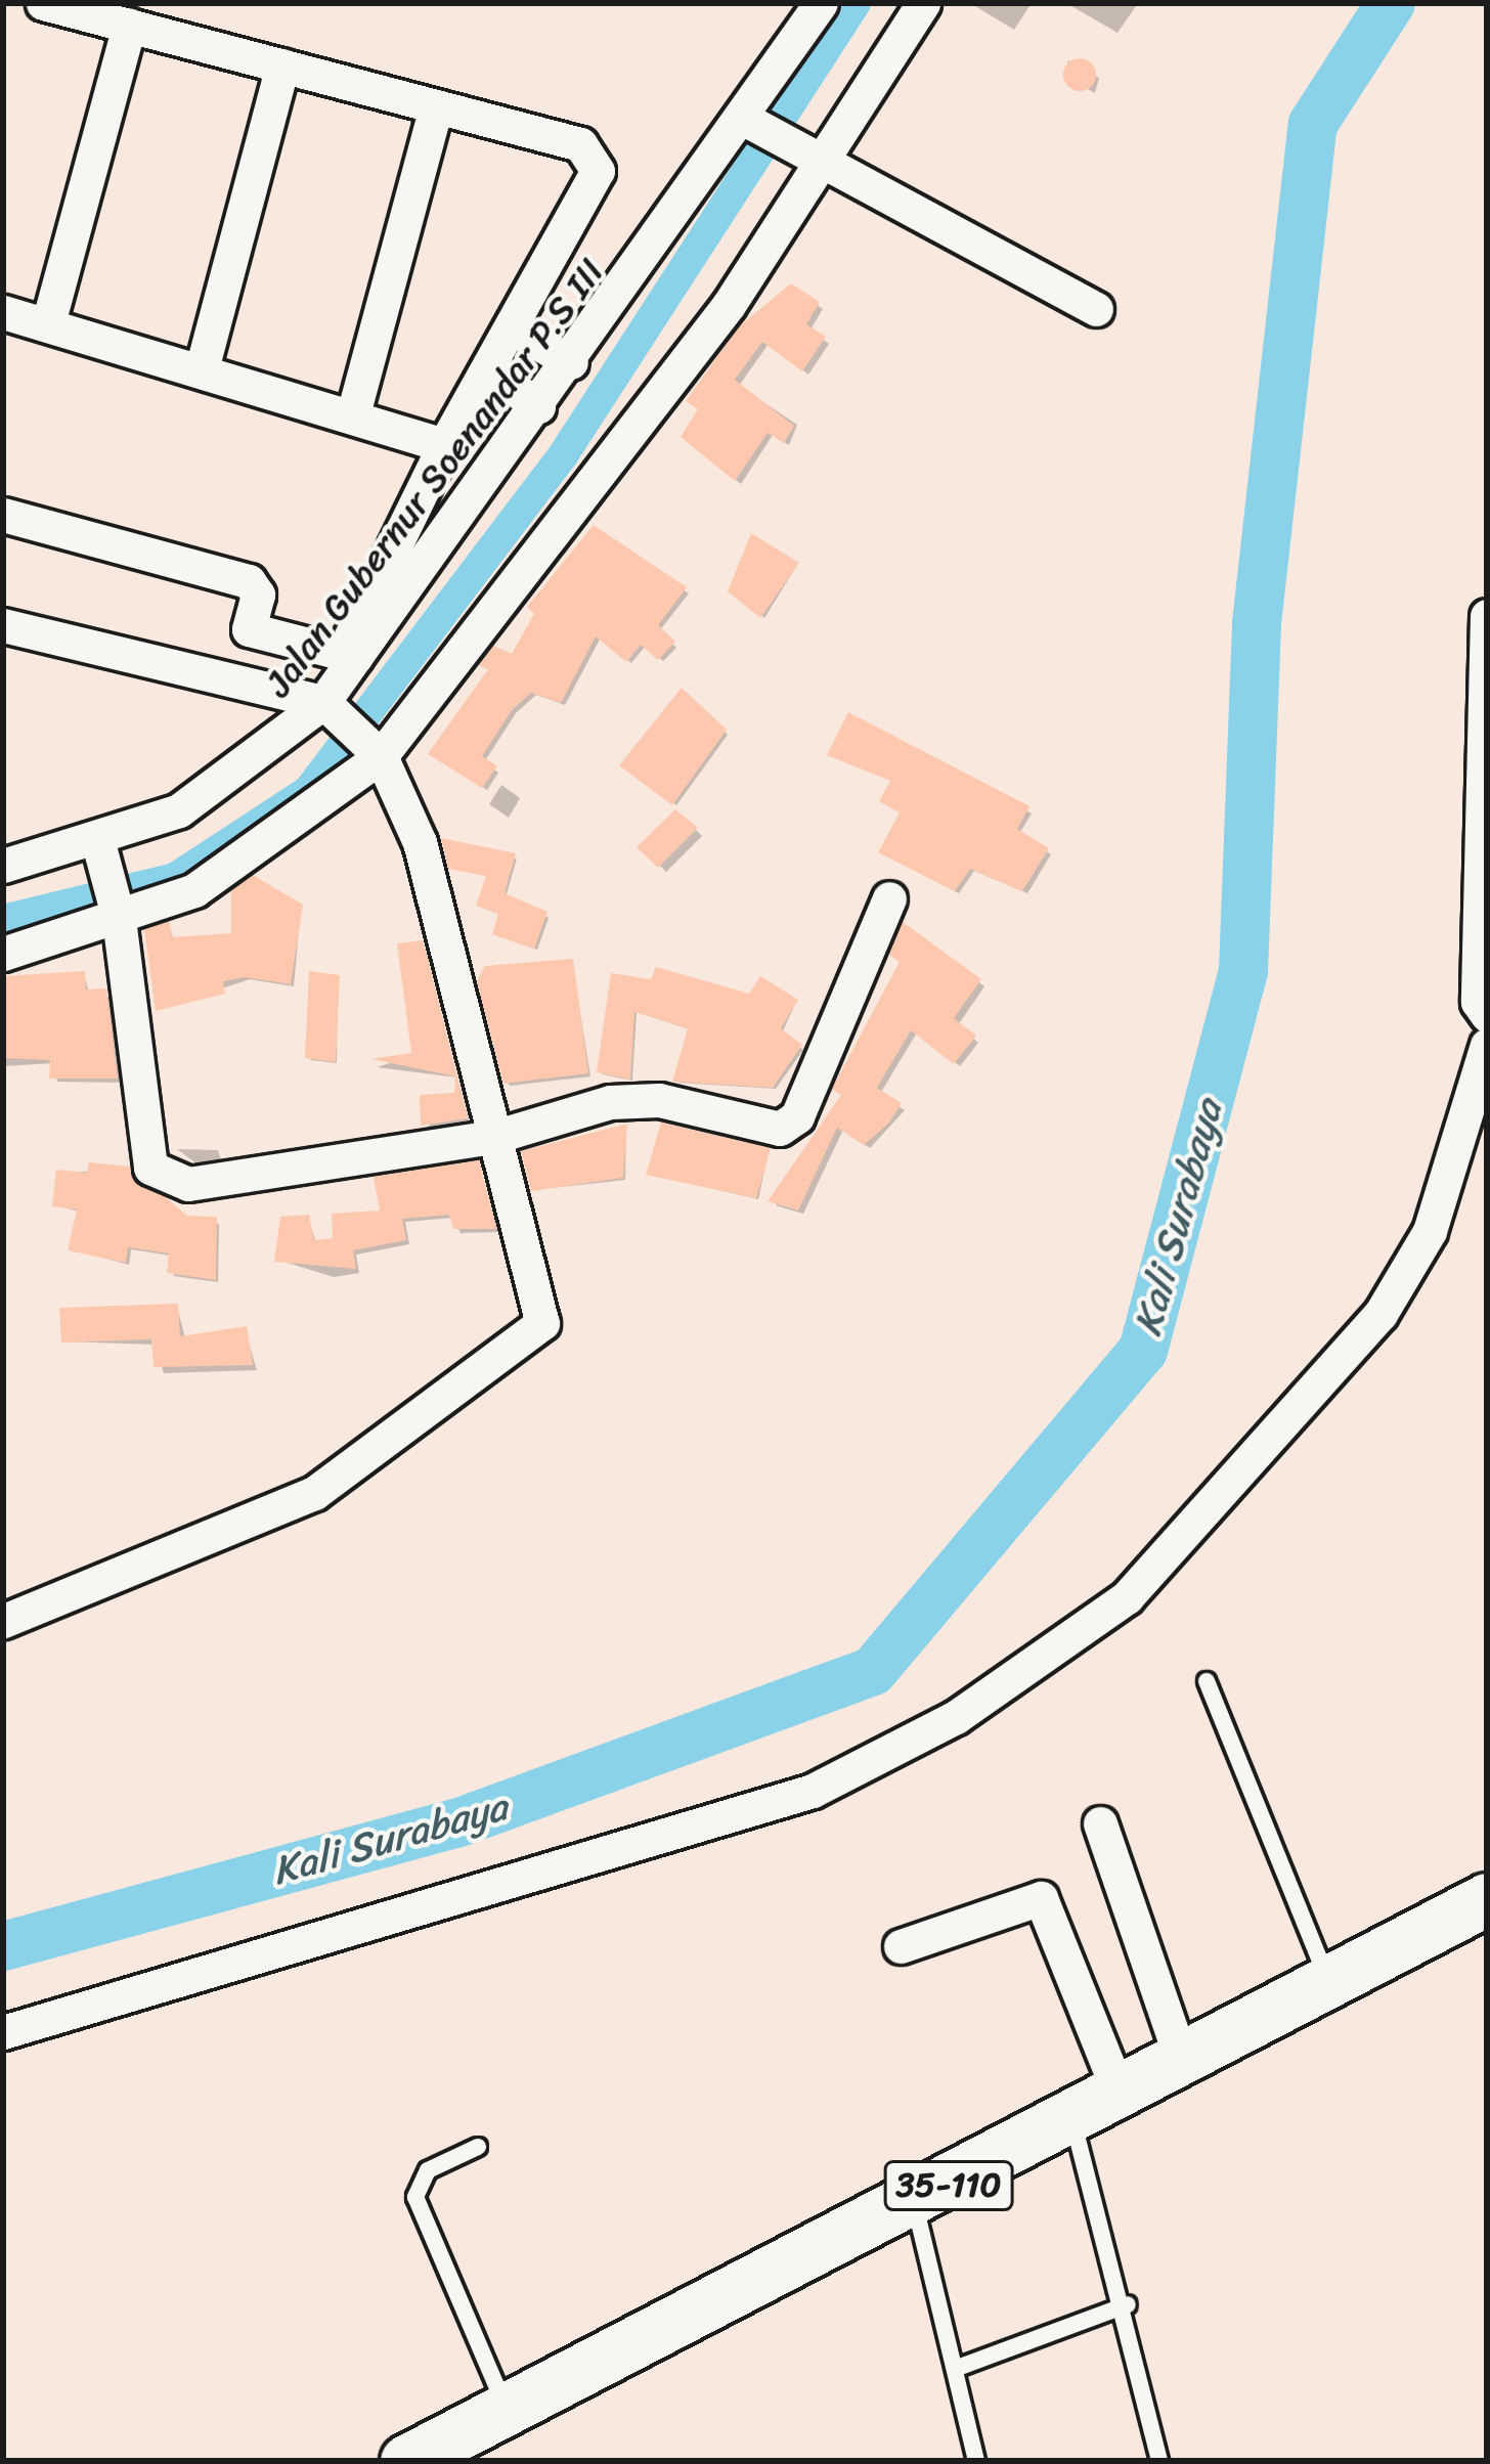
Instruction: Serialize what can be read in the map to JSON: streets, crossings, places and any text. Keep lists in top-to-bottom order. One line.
{"streets":{"main road":["35-110"],"street":["Jalan Gubernur Soenandar P.S III"]},"water":["Kali Surabaya"]}
